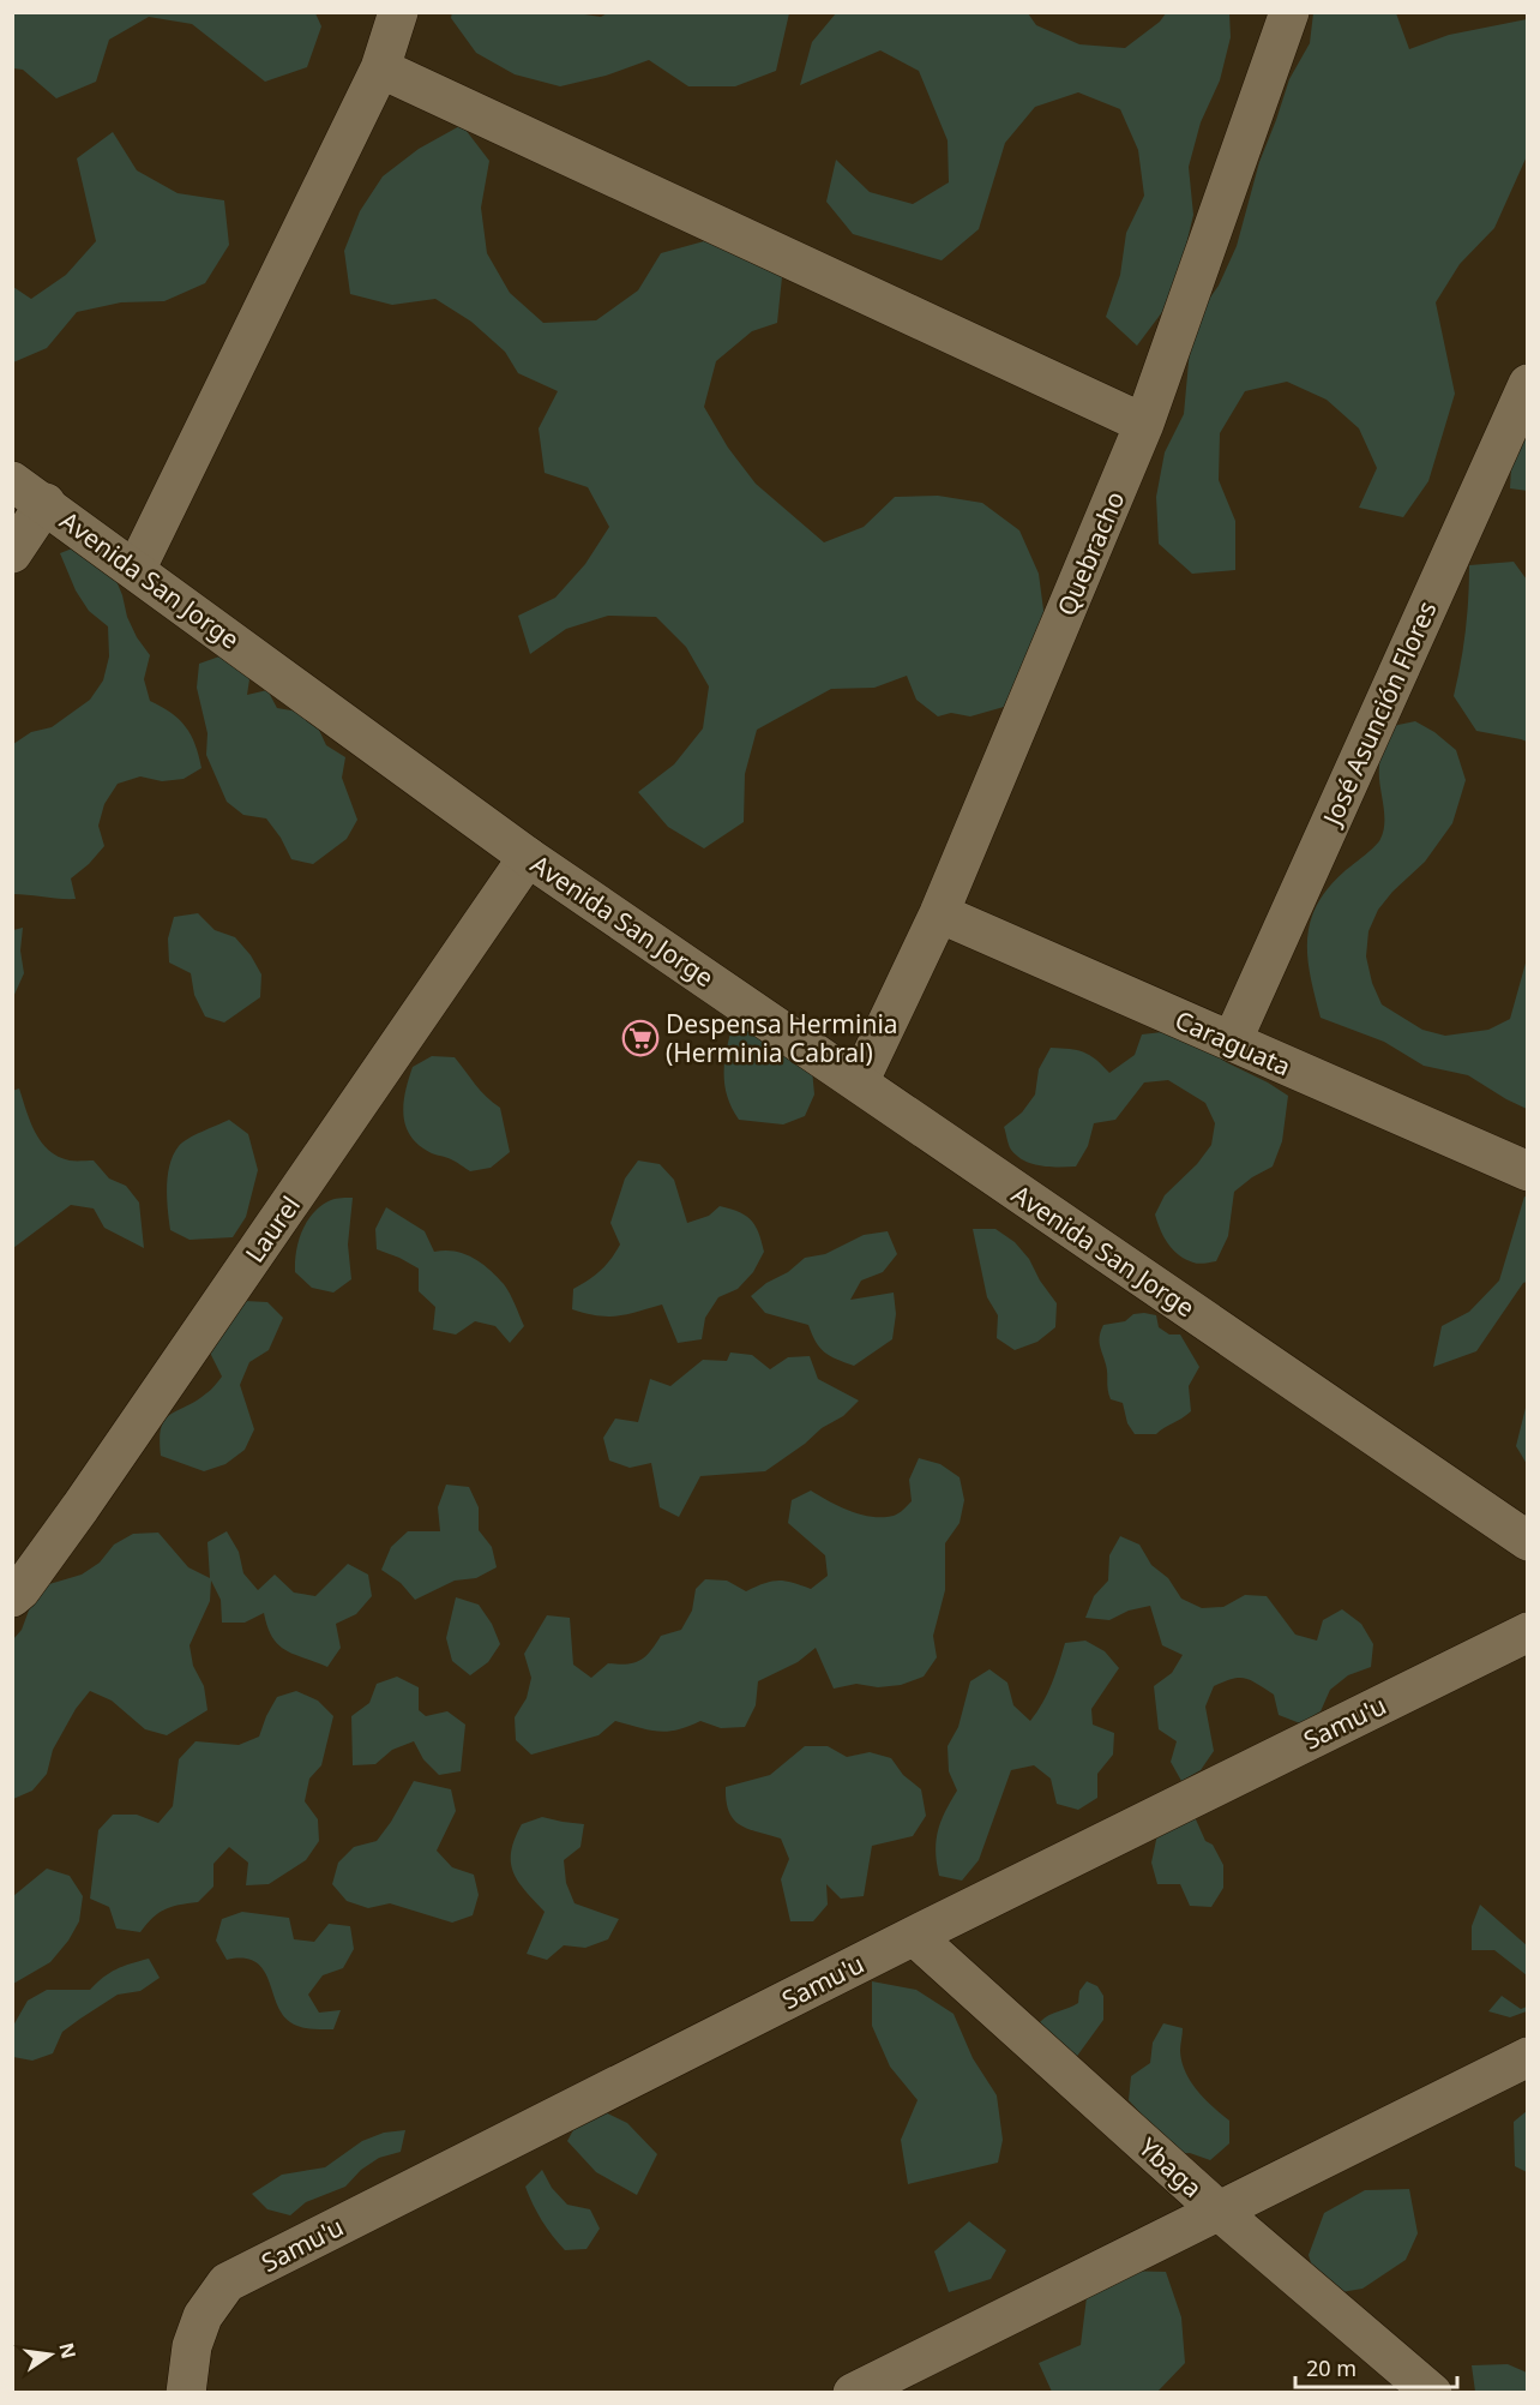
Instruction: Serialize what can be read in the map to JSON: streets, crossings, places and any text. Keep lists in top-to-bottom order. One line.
{"streets":{"street":["Quebracho","Avenida San Jorge","José Asunción Flores","Caraguata","Laurel","Samu'u","Ybaga"]},"crossings":[["Quebracho","Avenida San Jorge"],["Quebracho","Caraguata"],["Avenida San Jorge","Laurel"],["José Asunción Flores","Caraguata"],["Samu'u","Ybaga"]],"places":{"supermarket":["Despensa Herminia (Herminia Cabral)"]},"scale_bar":"20 m","north":"right"}
